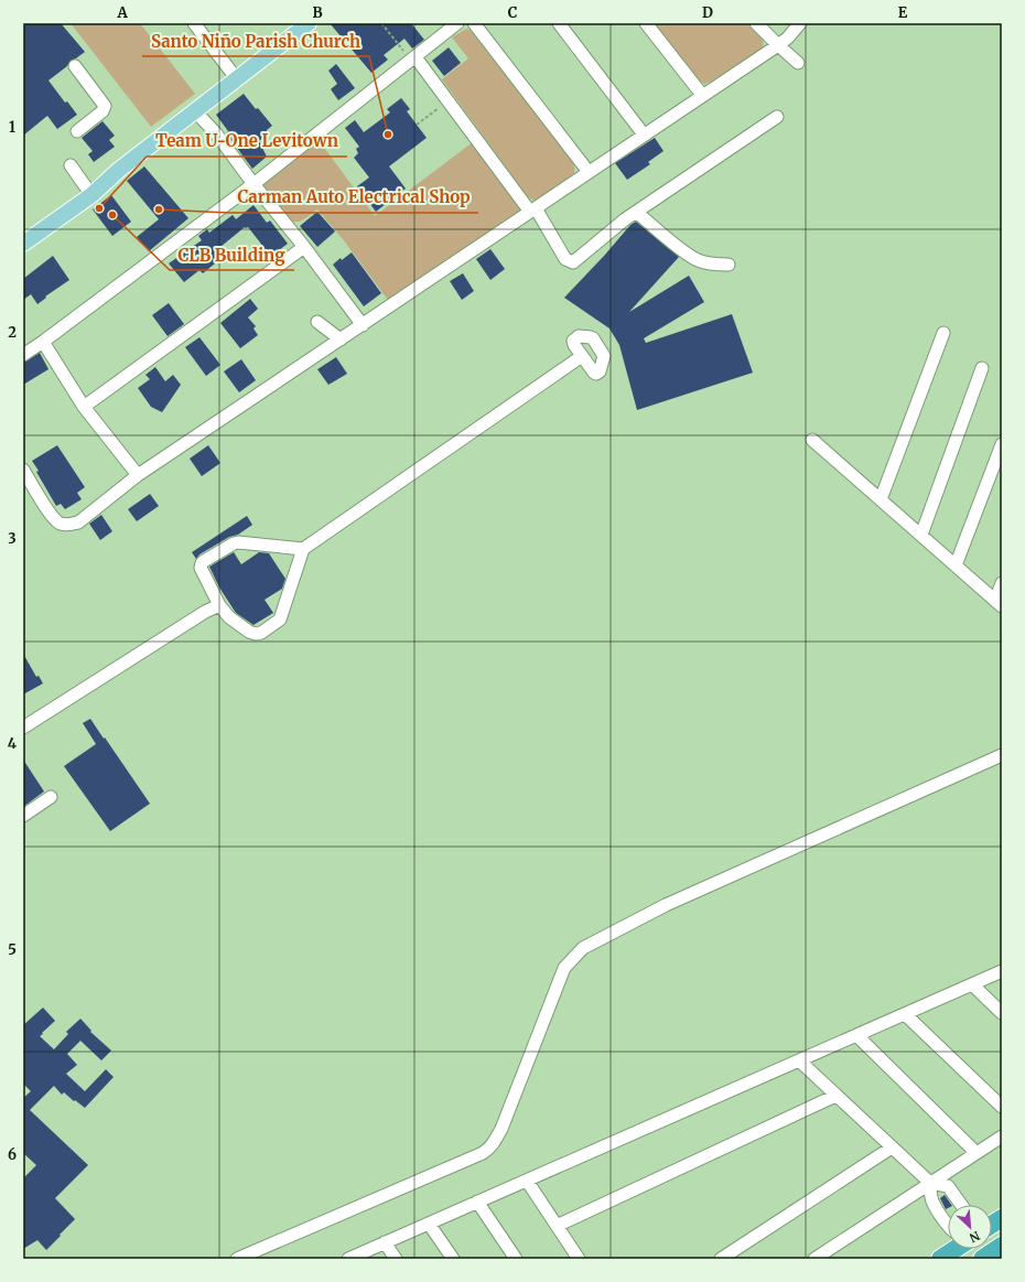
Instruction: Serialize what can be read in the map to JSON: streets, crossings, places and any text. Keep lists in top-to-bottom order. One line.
{"places":["Santo Niño Parish Church","Team U-One Levitown","Carman Auto Electrical Shop","CLB Building"],"north":"bottom right","grid":{"columns":["A","B","C","D","E"],"rows":["1","2","3","4","5","6"]}}
